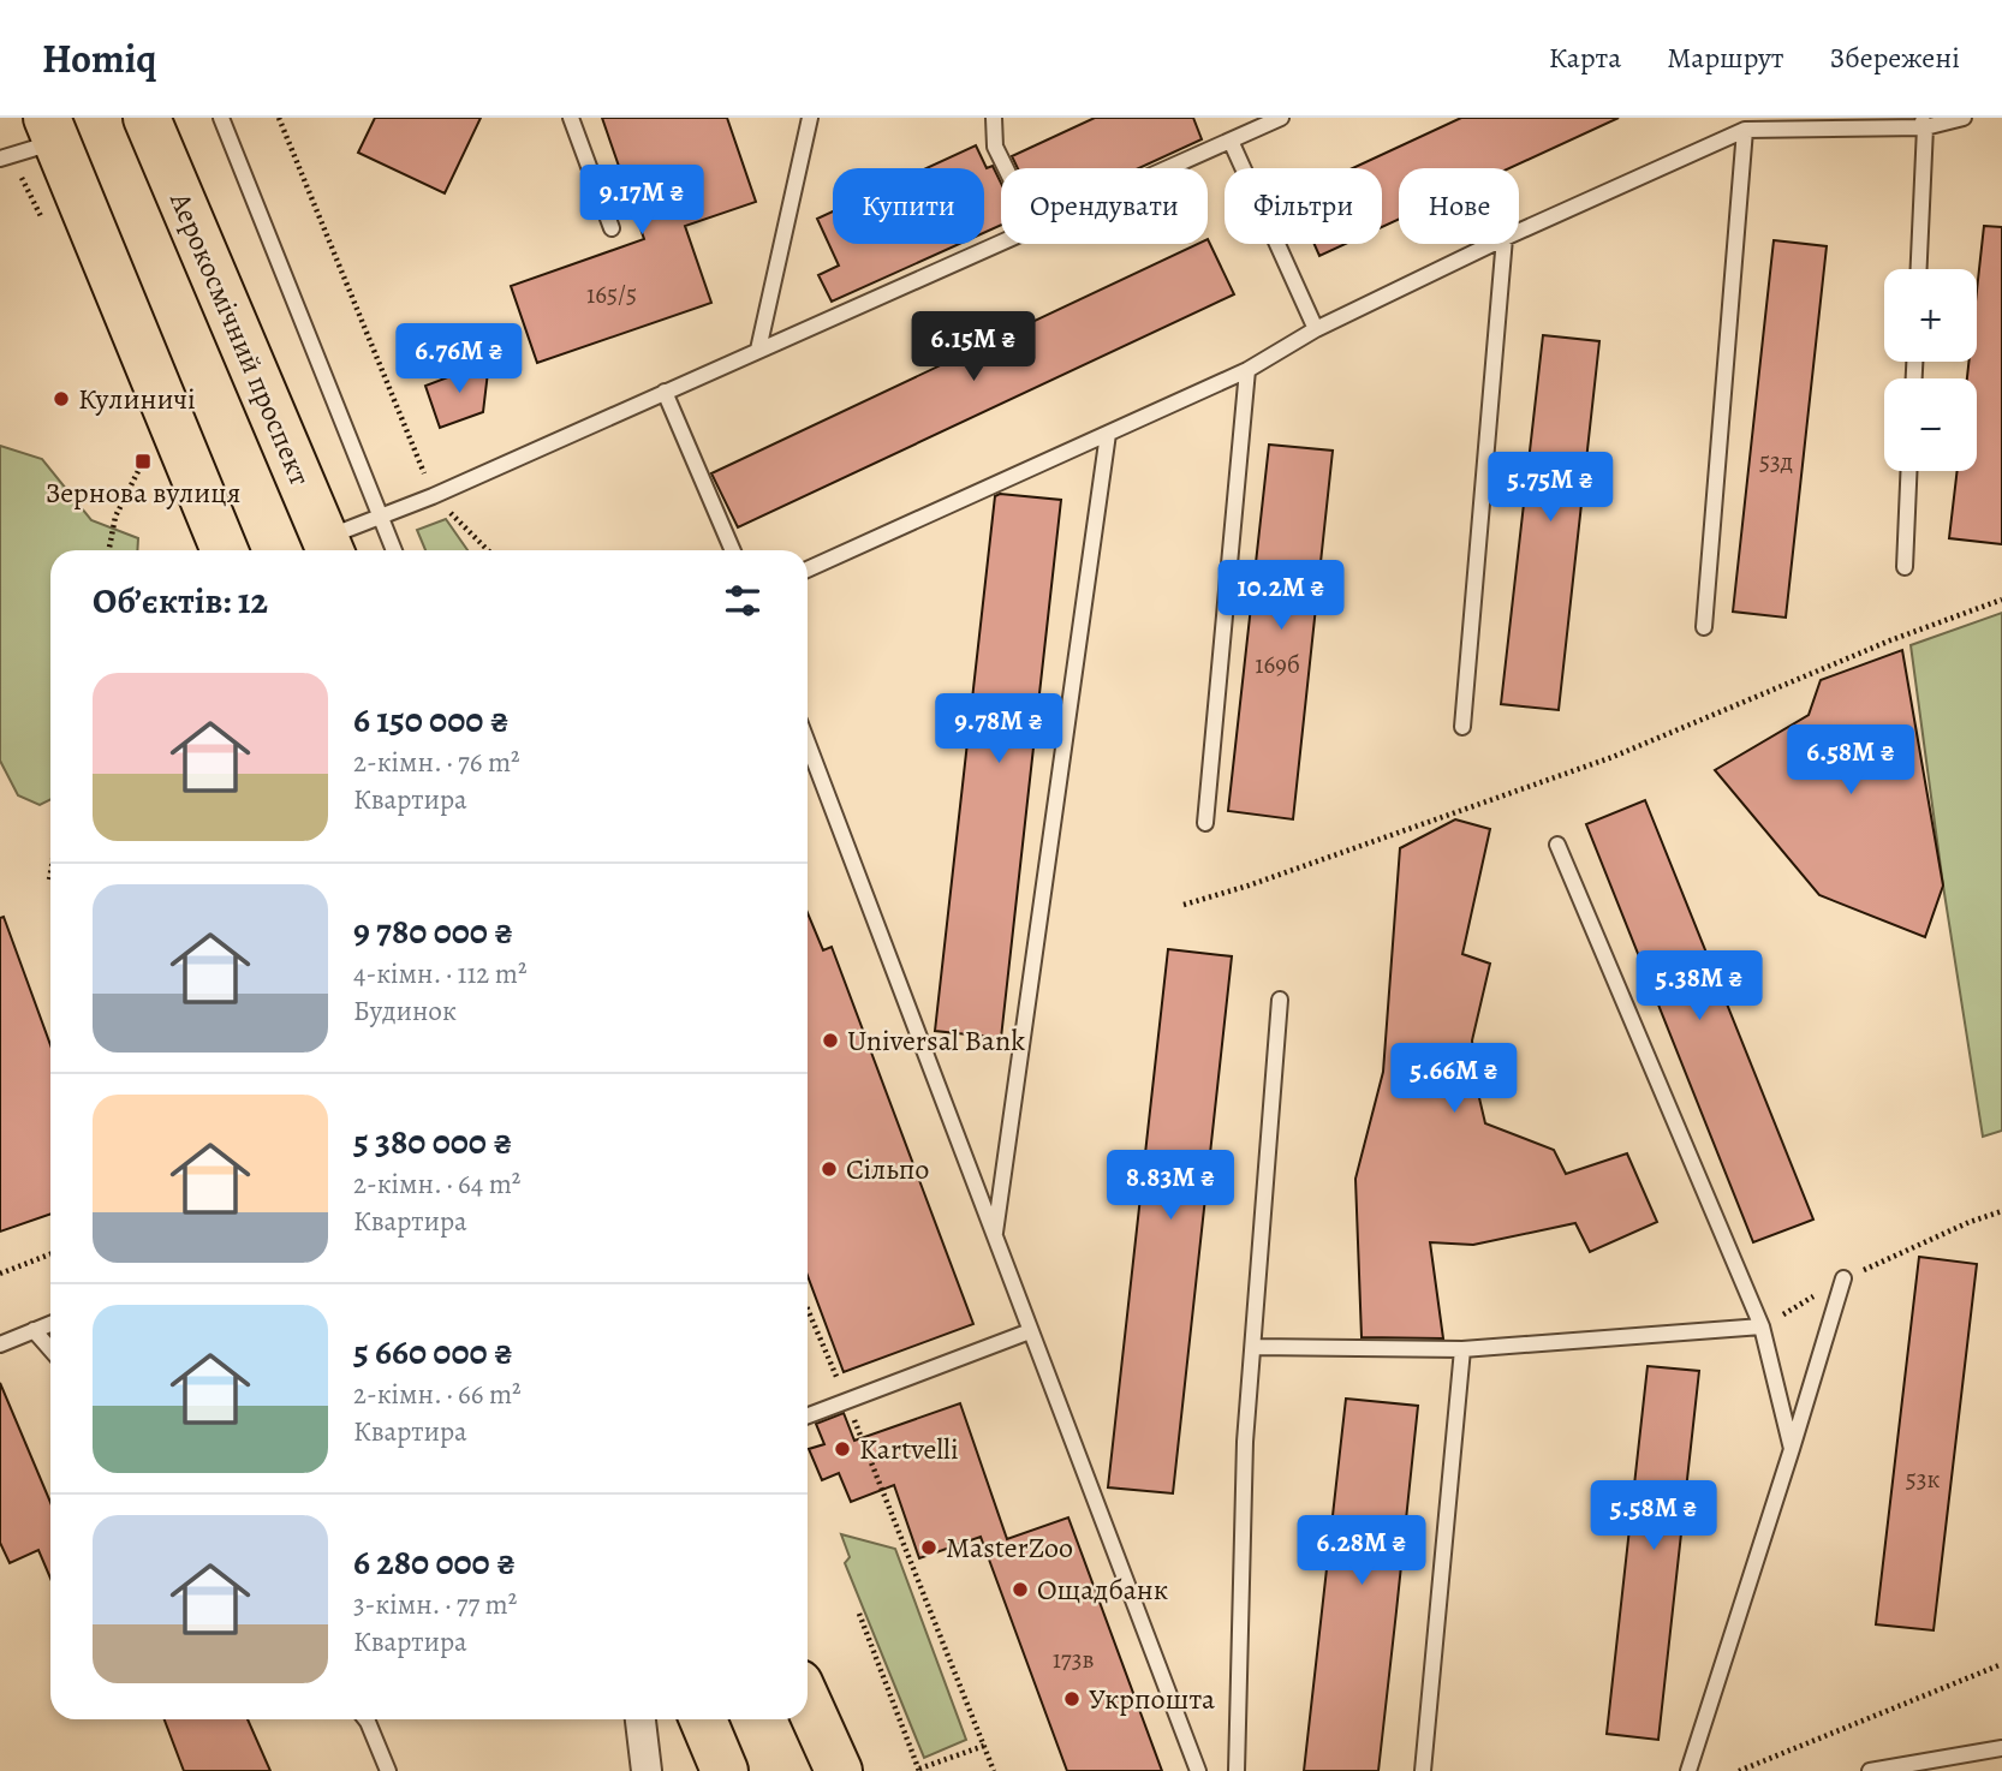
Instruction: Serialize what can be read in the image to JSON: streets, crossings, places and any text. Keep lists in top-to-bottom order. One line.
{"streets":{"main road":["Аерокосмічний проспект"]},"places":{"other":["Кулиничі","Universal Bank","Сільпо","Kartvelli","MasterZoo","Ощадбанк","Укрпошта"],"transit":["Зернова вулиця"]},"house_numbers":["165/5","53д","169б","53к","173в"],"page":{"header":"Homiq","nav":["Карта","Маршрут","Збережені"],"price":["9.17M ₴","6.15M ₴","6.76M ₴","5.75M ₴","10.2M ₴","9.78M ₴","6.58M ₴","5.38M ₴","5.66M ₴","8.83M ₴","5.58M ₴","6.28M ₴"],"chip":["Купити","Орендувати","Фільтри","Нове"],"map_buttons":["+","−"],"heading":"Об’єктів: 12","list":[{"name":"6 150 000 ₴","note":"2-кімн. · 76 m² · Квартира"},{"name":"9 780 000 ₴","note":"4-кімн. · 112 m² · Будинок"},{"name":"5 380 000 ₴","note":"2-кімн. · 64 m² · Квартира"},{"name":"5 660 000 ₴","note":"2-кімн. · 66 m² · Квартира"},{"name":"6 280 000 ₴","note":"3-кімн. · 77 m² · Квартира"}]}}
